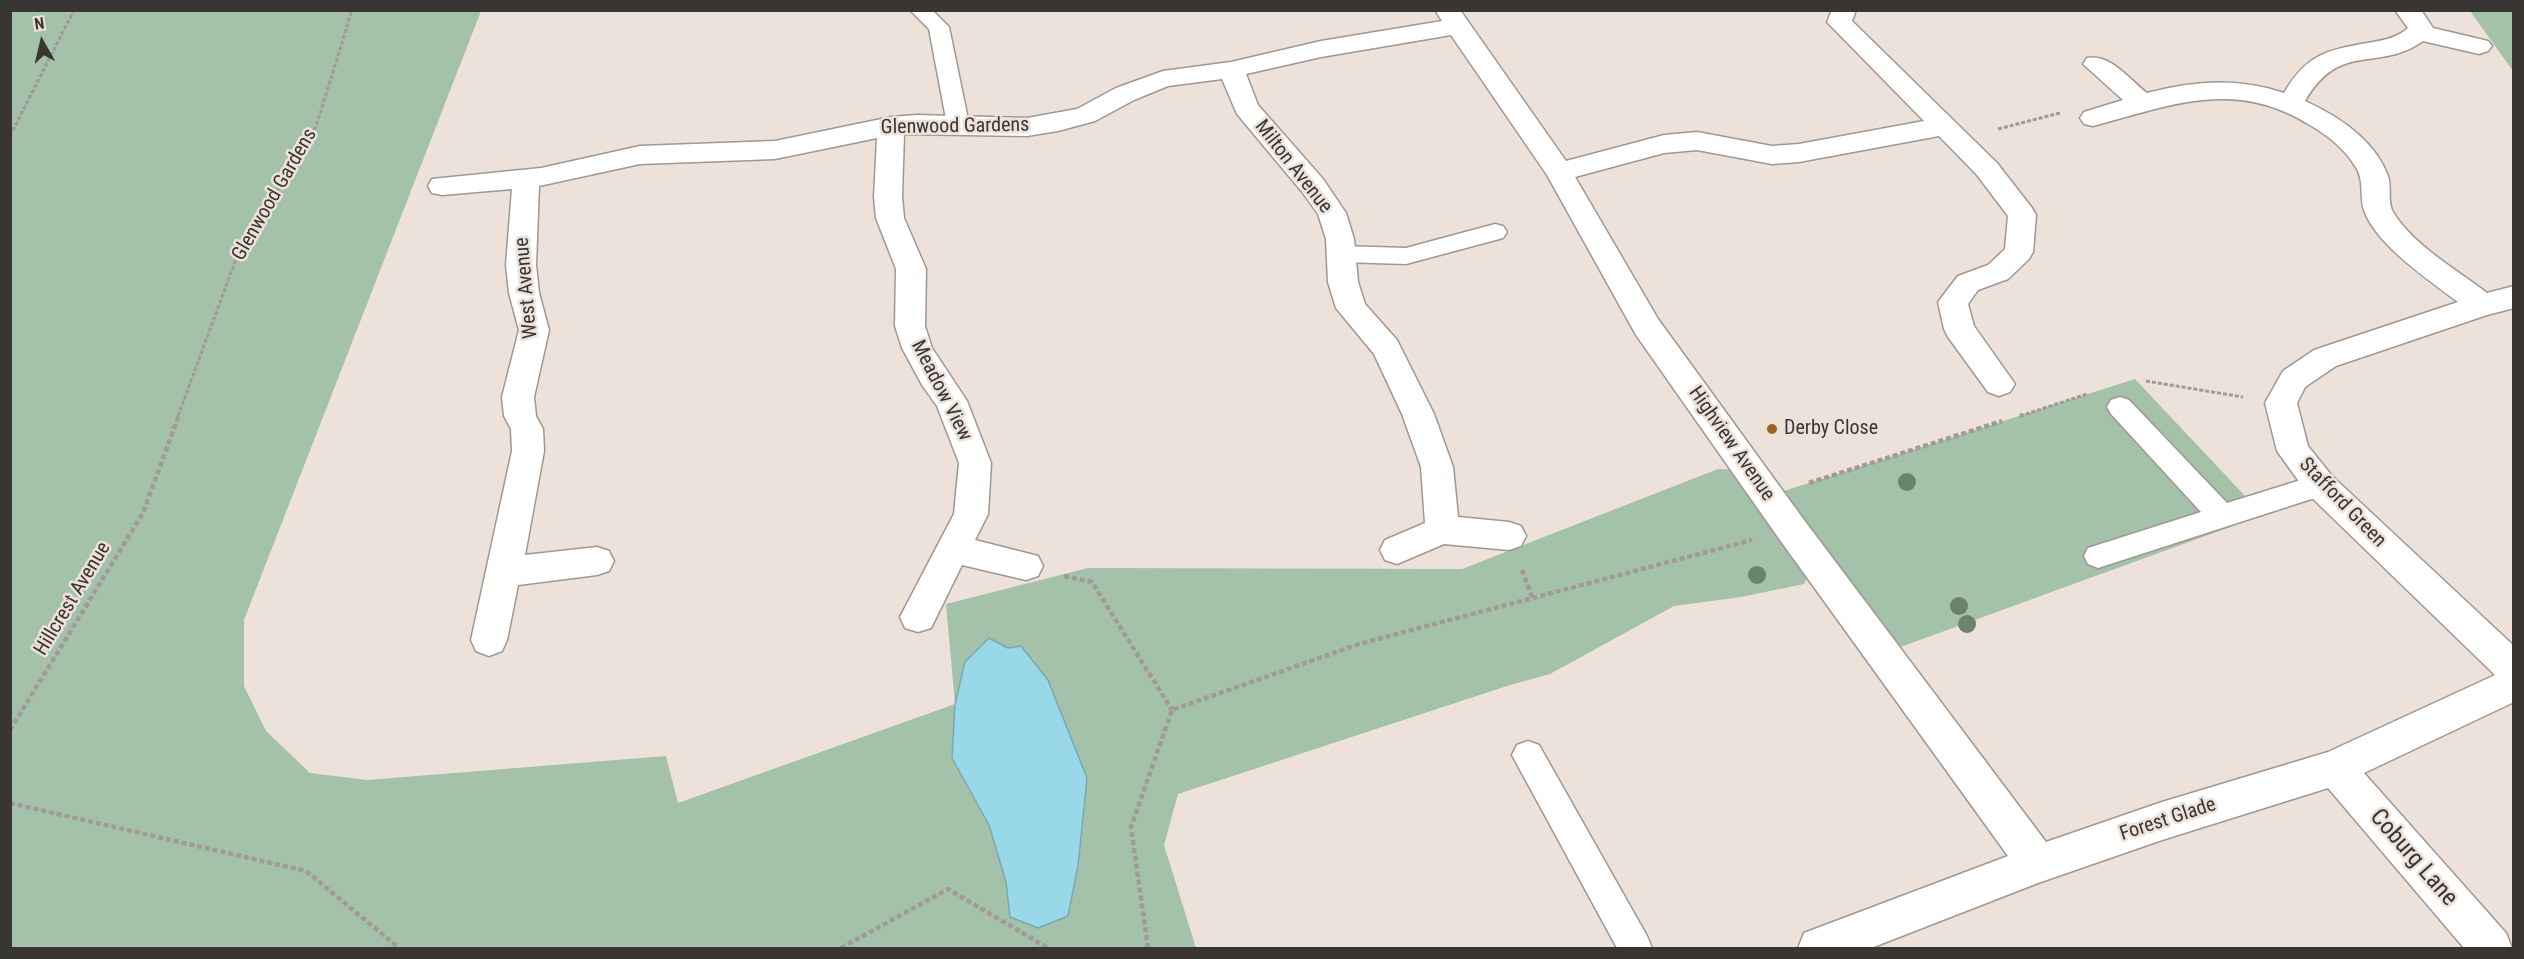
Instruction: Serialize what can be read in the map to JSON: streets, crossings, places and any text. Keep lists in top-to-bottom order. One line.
{"streets":{"street":["Glenwood Gardens","Milton Avenue","West Avenue","Meadow View","Highview Avenue","Stafford Green","Forest Glade","Coburg Lane"],"path":["Hillcrest Avenue"]},"crossings":[["Glenwood Gardens","Milton Avenue"],["Glenwood Gardens","West Avenue"],["Glenwood Gardens","Meadow View"],["Glenwood Gardens","Highview Avenue"],["Glenwood Gardens","Hillcrest Avenue"],["Highview Avenue","Forest Glade"],["Forest Glade","Coburg Lane"]],"places":["Derby Close"],"north":"top"}
